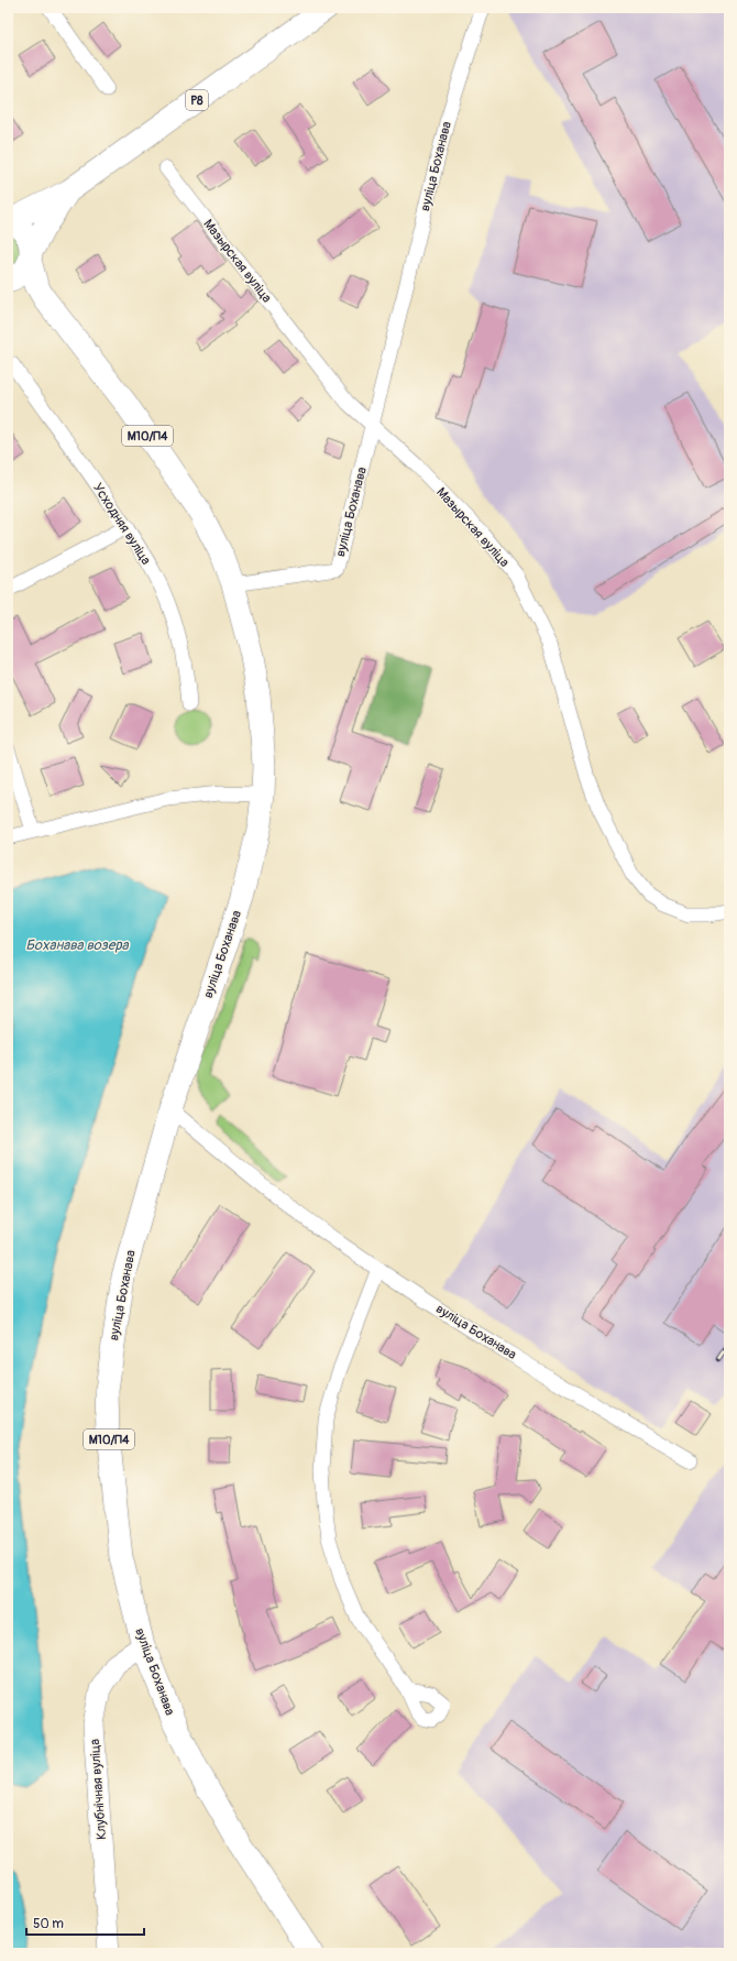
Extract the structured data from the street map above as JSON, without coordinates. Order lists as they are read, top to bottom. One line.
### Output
{"streets":{"main road":["Р8","вуліца Боханава","М10/П4"],"street":["Мазырская вуліца","Усходняя вуліца","Клубнічная вуліца"]},"crossings":[["Р8","М10/П4"],["вуліца Боханава","Мазырская вуліца"],["вуліца Боханава","М10/П4"],["вуліца Боханава","Клубнічная вуліца"]],"water":["Боханава возера"],"scale_bar":"50 m"}
